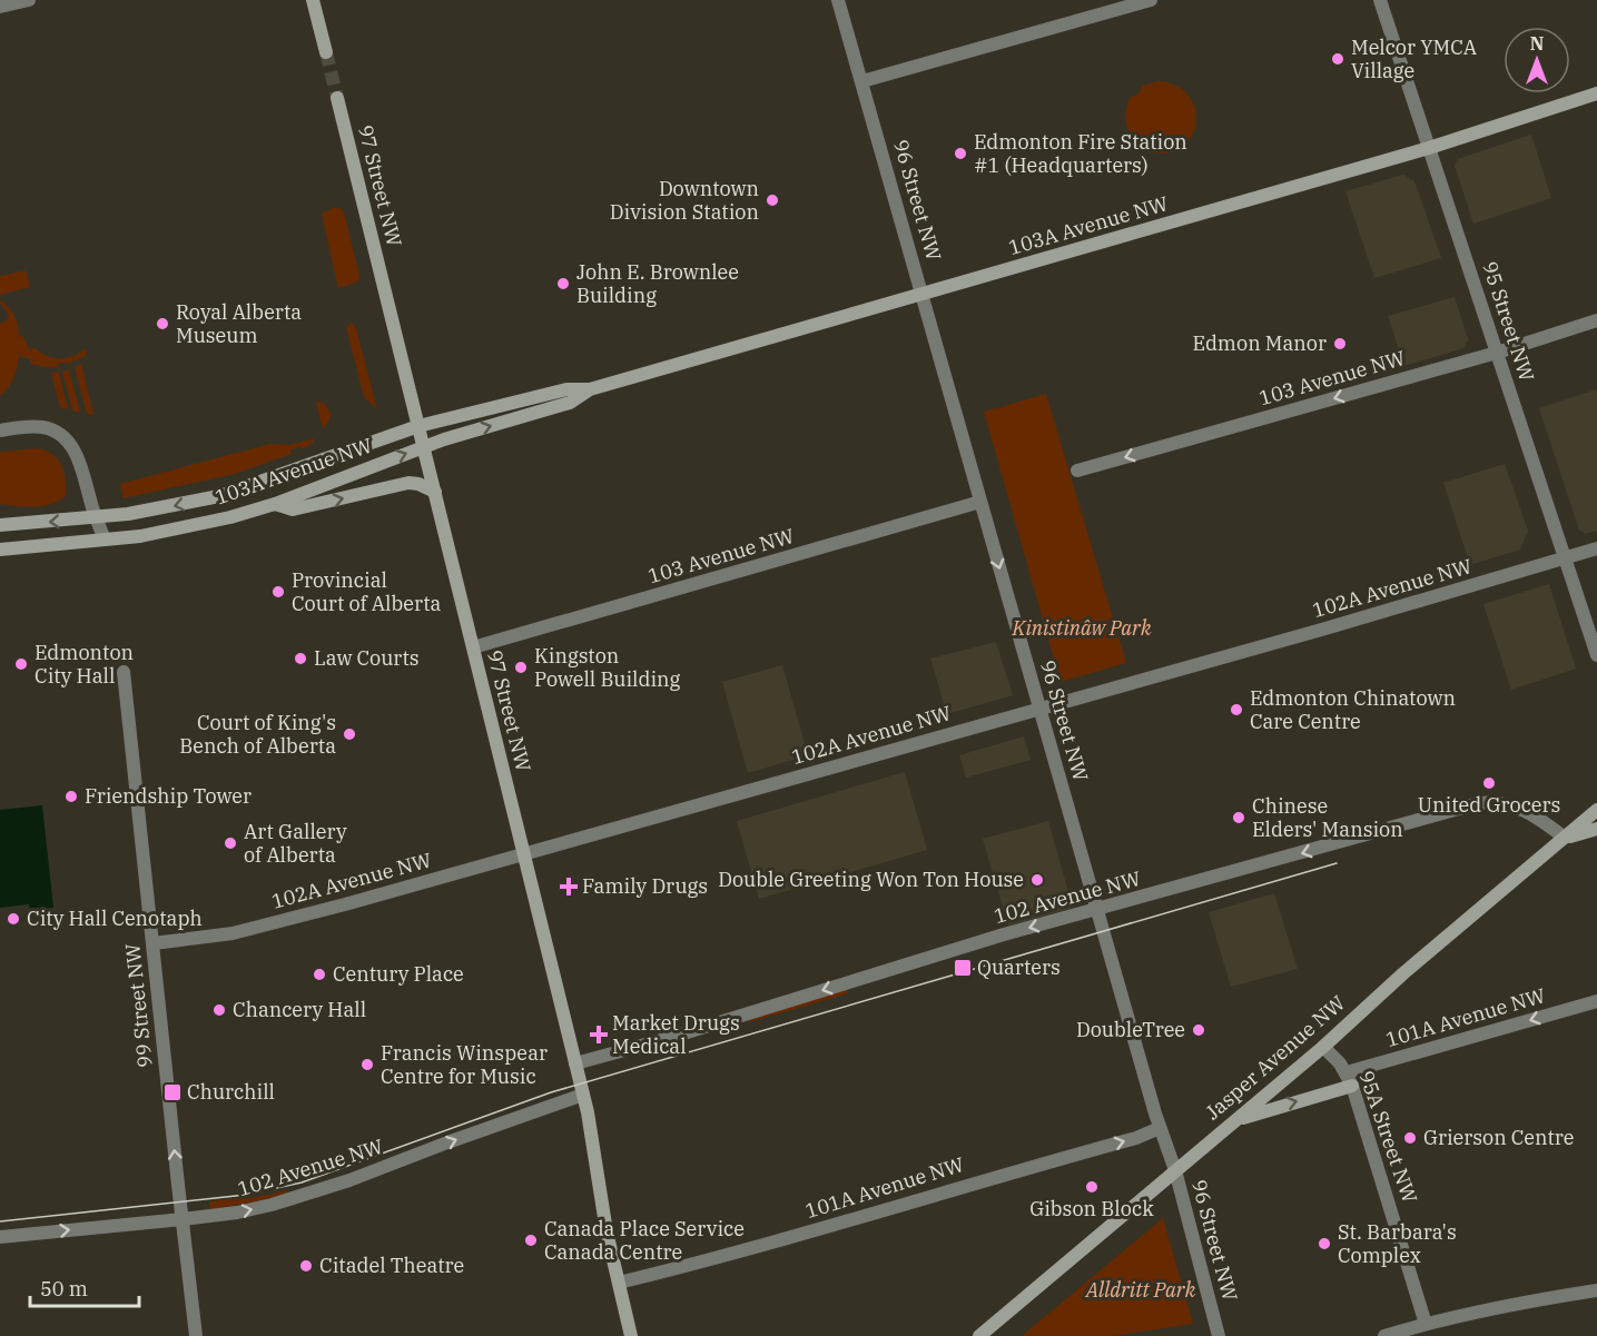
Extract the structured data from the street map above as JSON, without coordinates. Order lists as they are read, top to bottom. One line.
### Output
{"streets":{"main road":["97 Street NW","103A Avenue NW","Jasper Avenue NW"],"street":["96 Street NW","95 Street NW","103 Avenue NW","102A Avenue NW","102 Avenue NW","99 Street NW","101A Avenue NW","95A Street NW"]},"crossings":[["97 Street NW","103A Avenue NW"],["97 Street NW","103 Avenue NW"],["97 Street NW","102A Avenue NW"],["97 Street NW","102 Avenue NW"],["97 Street NW","101A Avenue NW"],["96 Street NW","103A Avenue NW"],["96 Street NW","103 Avenue NW"],["96 Street NW","102A Avenue NW"],["96 Street NW","102 Avenue NW"],["96 Street NW","101A Avenue NW"],["96 Street NW","Jasper Avenue NW"],["103A Avenue NW","95 Street NW"],["95 Street NW","103 Avenue NW"],["95 Street NW","102A Avenue NW"],["102A Avenue NW","99 Street NW"],["102 Avenue NW","99 Street NW"],["102 Avenue NW","Jasper Avenue NW"],["101A Avenue NW","95A Street NW"],["Jasper Avenue NW","95A Street NW"]],"one_way":["103 Avenue NW","99 Street NW"],"parks":["Kinistinâw Park","Alldritt Park"],"places":{"other":["Melcor YMCA Village","Edmonton Fire Station #1 (Headquarters)","Downtown Division Station","John E. Brownlee Building","Royal Alberta Museum","Edmon Manor","Provincial Court of Alberta","Law Courts","Edmonton City Hall","Kingston Powell Building","Edmonton Chinatown Care Centre","Court of King's Bench of Alberta","United Grocers","Friendship Tower","Chinese Elders' Mansion","Art Gallery of Alberta","Double Greeting Won Ton House","City Hall Cenotaph","Century Place","Chancery Hall","DoubleTree","Francis Winspear Centre for Music","Grierson Centre","Gibson Block","Canada Place Service Canada Centre","St. Barbara's Complex","Citadel Theatre"],"health":["Family Drugs","Market Drugs Medical"],"transit":["Quarters","Churchill"]},"scale_bar":"50 m","north":"top"}
